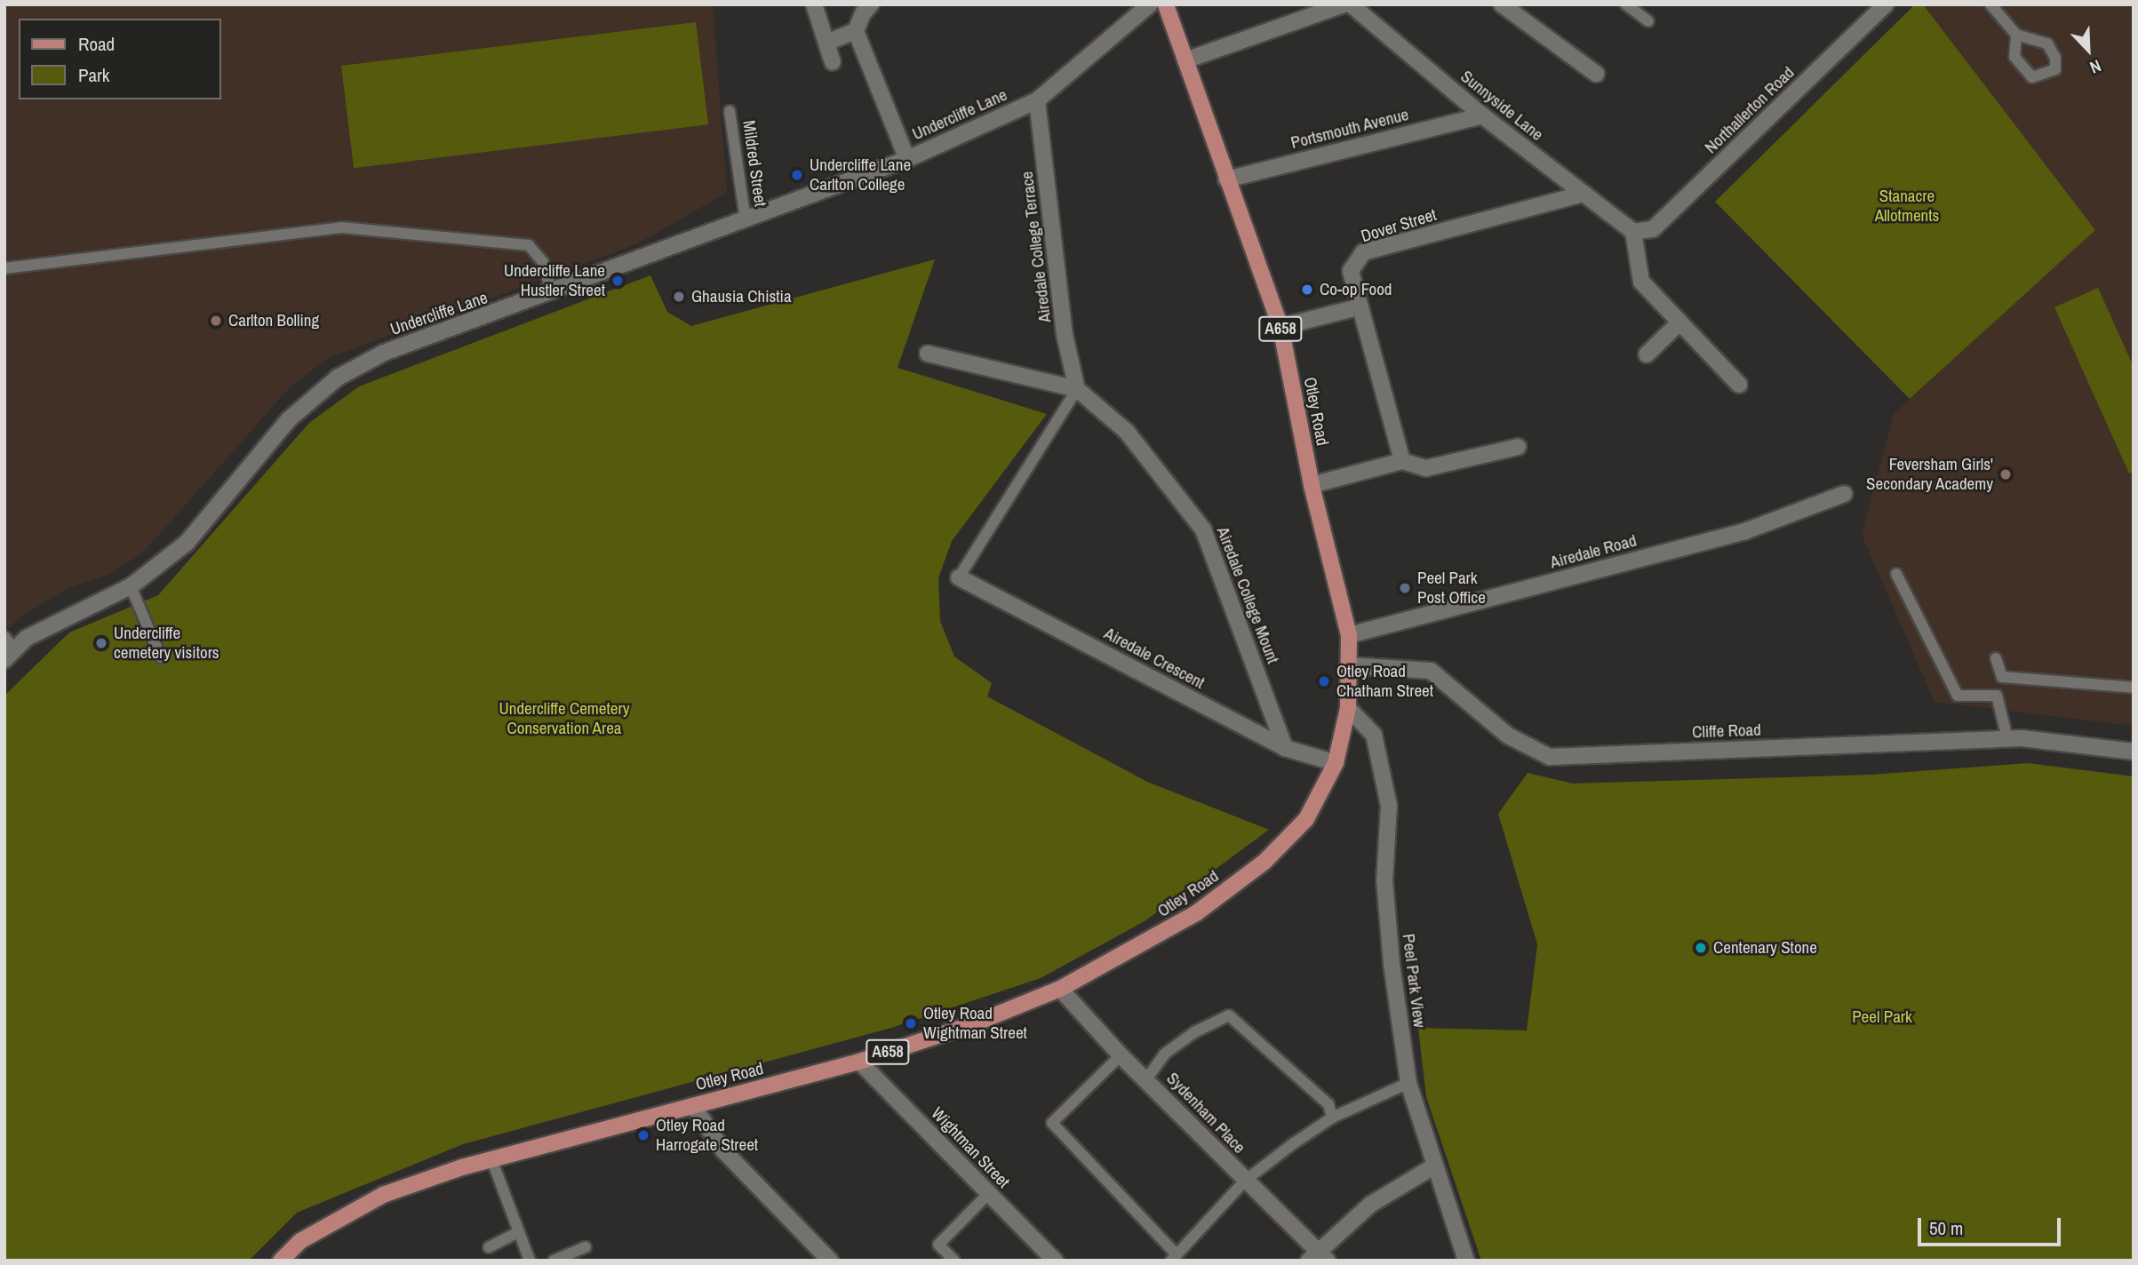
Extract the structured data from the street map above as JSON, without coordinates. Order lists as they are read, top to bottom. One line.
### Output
{"streets":{"main road":["A658","Otley Road"],"street":["Sunnyside Lane","Northallerton Road","Undercliffe Lane","Portsmouth Avenue","Dover Street","Airedale College Terrace","Airedale Road","Airedale College Mount","Airedale Crescent","Cliffe Road","Peel Park View","Sydenham Place","Wightman Street"],"lane":["Mildred Street"]},"crossings":[["Sunnyside Lane","Northallerton Road"],["Sunnyside Lane","Portsmouth Avenue"],["Sunnyside Lane","Dover Street"],["Undercliffe Lane","Mildred Street"],["Undercliffe Lane","Airedale College Terrace"],["Portsmouth Avenue","Otley Road"],["Airedale College Terrace","Airedale College Mount"],["Otley Road","Airedale Road"],["Otley Road","Airedale Crescent"],["Otley Road","Cliffe Road"],["Otley Road","Peel Park View"],["Otley Road","Sydenham Place"],["Otley Road","Wightman Street"],["Airedale College Mount","Airedale Crescent"]],"parks":["Stanacre Allotments","Undercliffe Cemetery Conservation Area","Peel Park"],"places":["Undercliffe Lane Carlton College","Undercliffe Lane Hustler Street","Co-op Food","Ghausia Chistia","Carlton Bolling","Feversham Girls' Secondary Academy","Peel Park Post Office","Undercliffe cemetery visitors","Otley Road Chatham Street","Centenary Stone","Otley Road Wightman Street","Otley Road Harrogate Street"],"legend":["Road","Park"],"scale_bar":"50 m","north":"bottom right"}
